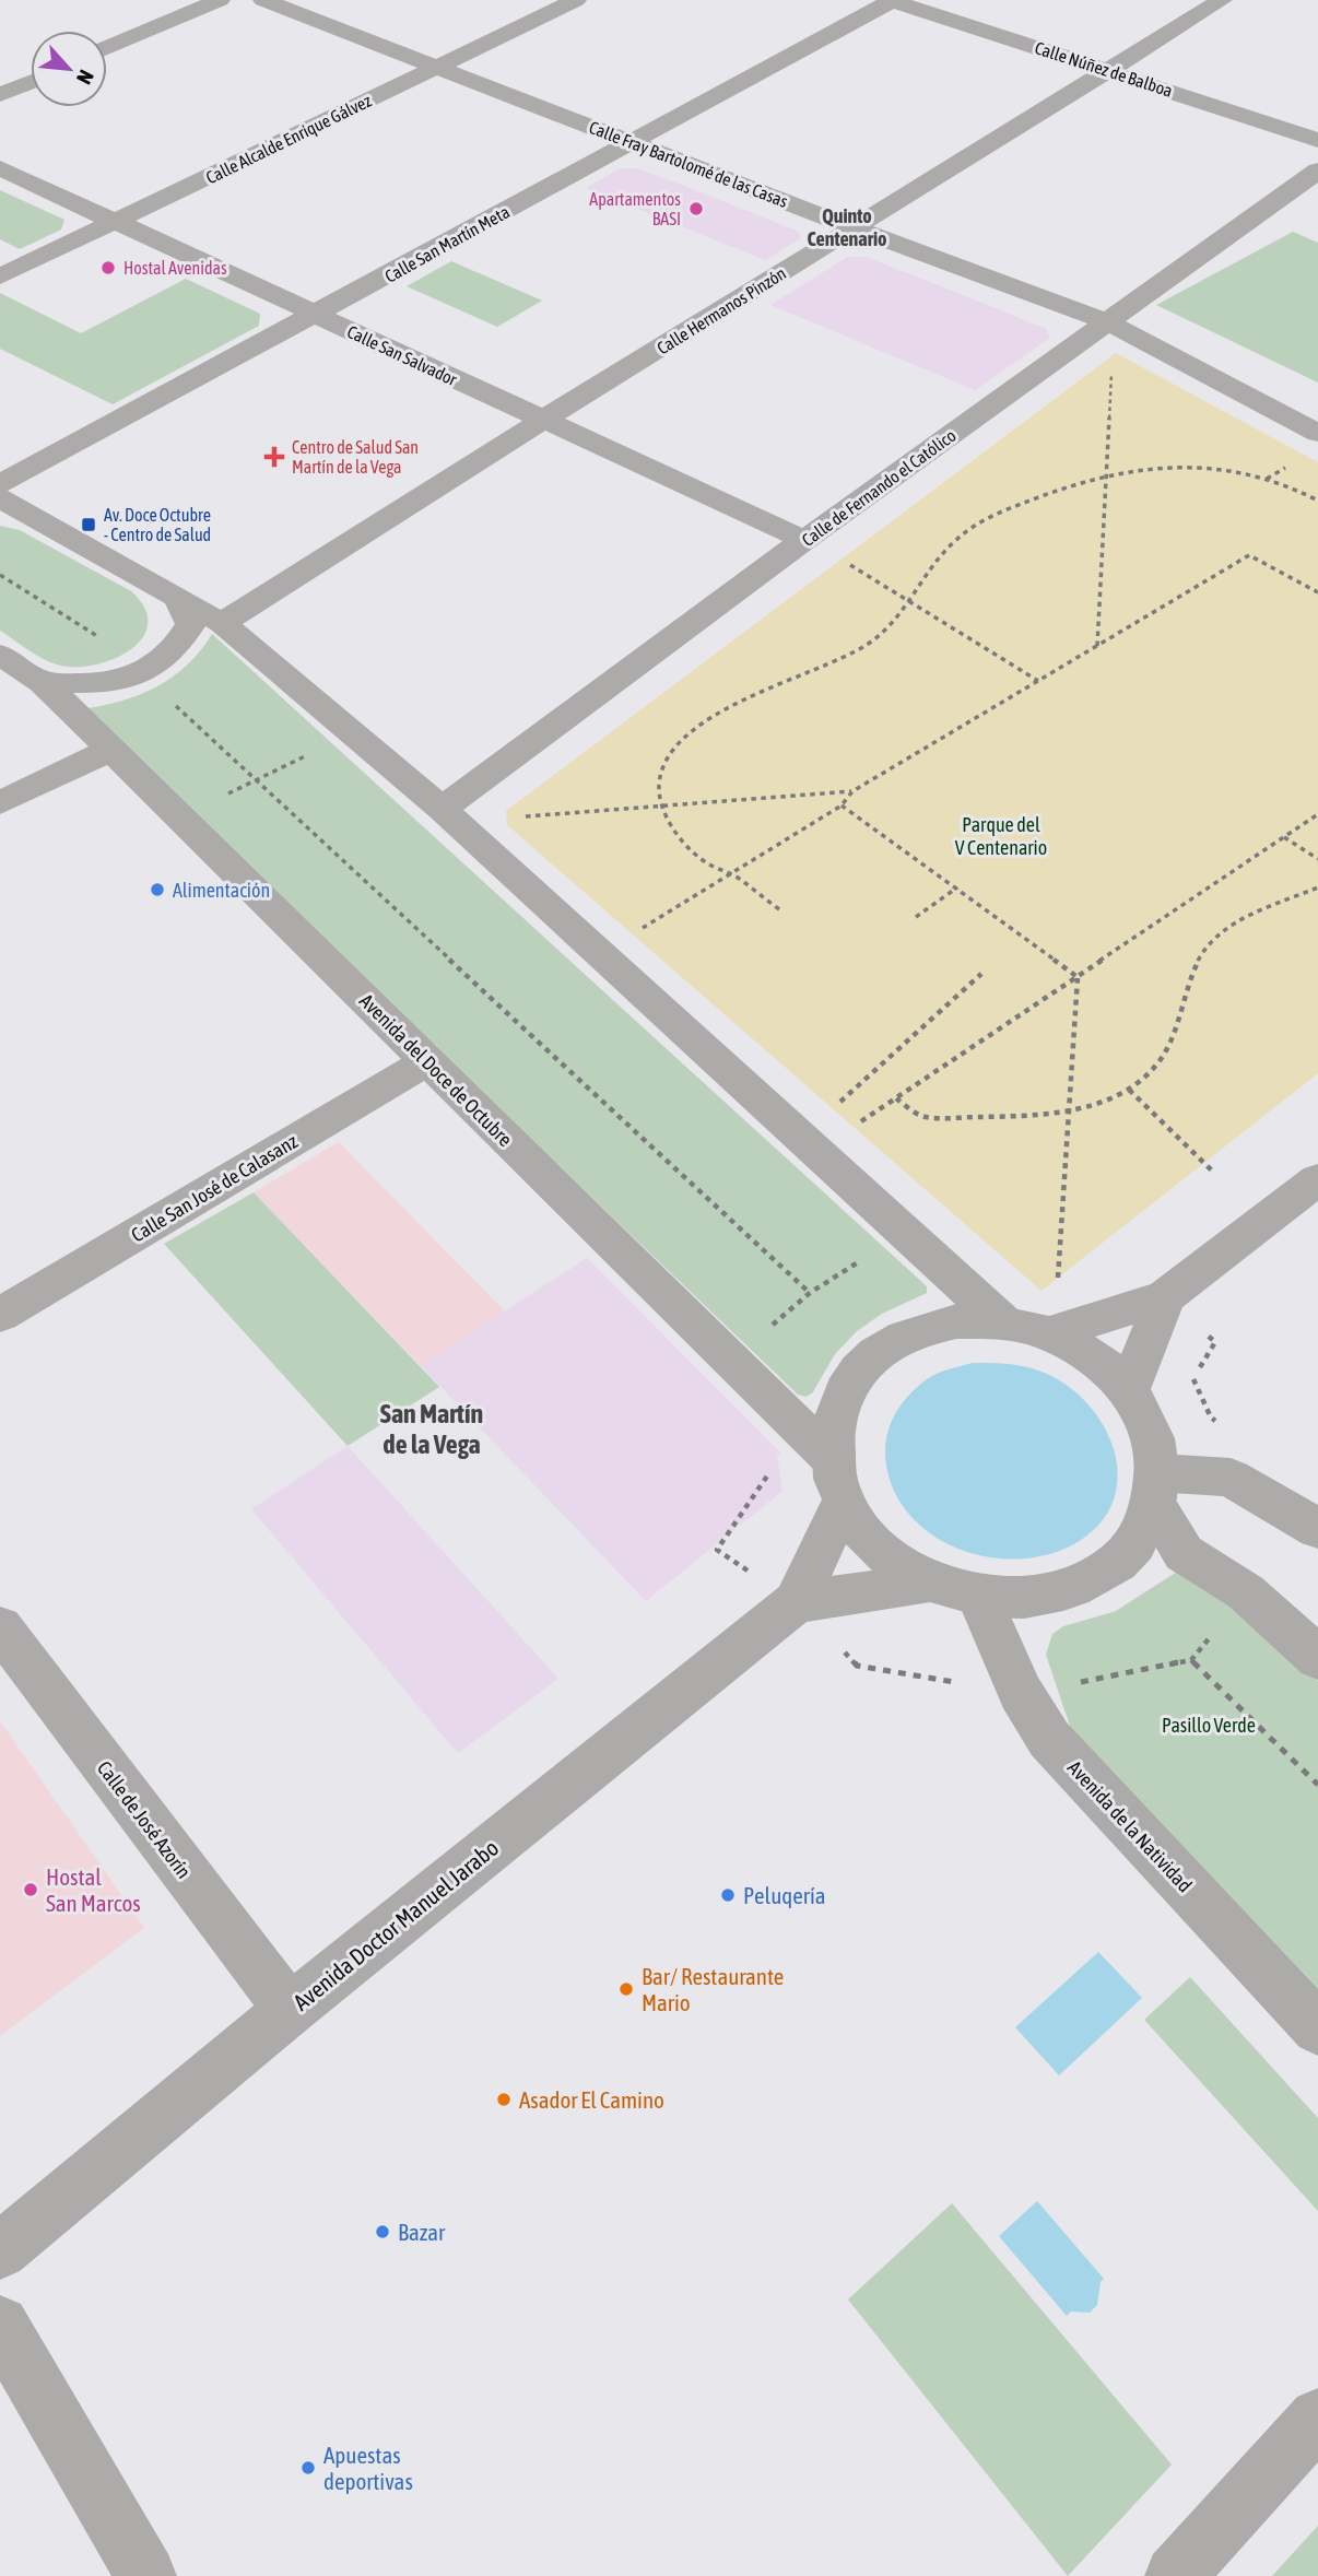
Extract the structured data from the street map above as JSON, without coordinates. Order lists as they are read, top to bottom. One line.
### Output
{"streets":{"street":["Calle Núñez de Balboa","Calle Alcalde Enrique Gálvez","Calle Fray Bartolomé de las Casas","Calle San Martín Meta","Calle Hermanos Pinzón","Calle San Salvador","Calle de Fernando el Católico","Avenida del Doce de Octubre","Calle San José de Calasanz","Calle de José Azorín","Avenida de la Natividad","Avenida Doctor Manuel Jarabo"]},"crossings":[["Calle Núñez de Balboa","Calle San Martín Meta"],["Calle Núñez de Balboa","Calle Hermanos Pinzón"],["Calle Alcalde Enrique Gálvez","Calle Fray Bartolomé de las Casas"],["Calle Alcalde Enrique Gálvez","Calle San Salvador"],["Calle Fray Bartolomé de las Casas","Calle San Martín Meta"],["Calle Fray Bartolomé de las Casas","Calle Hermanos Pinzón"],["Calle Fray Bartolomé de las Casas","Calle de Fernando el Católico"],["Calle San Martín Meta","Calle San Salvador"],["Calle Hermanos Pinzón","Calle San Salvador"],["Calle San Salvador","Calle de Fernando el Católico"],["Avenida del Doce de Octubre","Calle San José de Calasanz"],["Calle de José Azorín","Avenida Doctor Manuel Jarabo"]],"districts":["Quinto Centenario","San Martín de la Vega"],"parks":["Parque del V Centenario","Pasillo Verde"],"places":{"other":["Apartamentos BASI","Hostal Avenidas","Alimentación","Hostal San Marcos","Peluqería","Bar/ Restaurante Mario","Asador El Camino","Bazar","Apuestas deportivas"],"health":["Centro de Salud San Martín de la Vega"],"transit":["Av. Doce Octubre - Centro de Salud"]},"north":"bottom right"}
